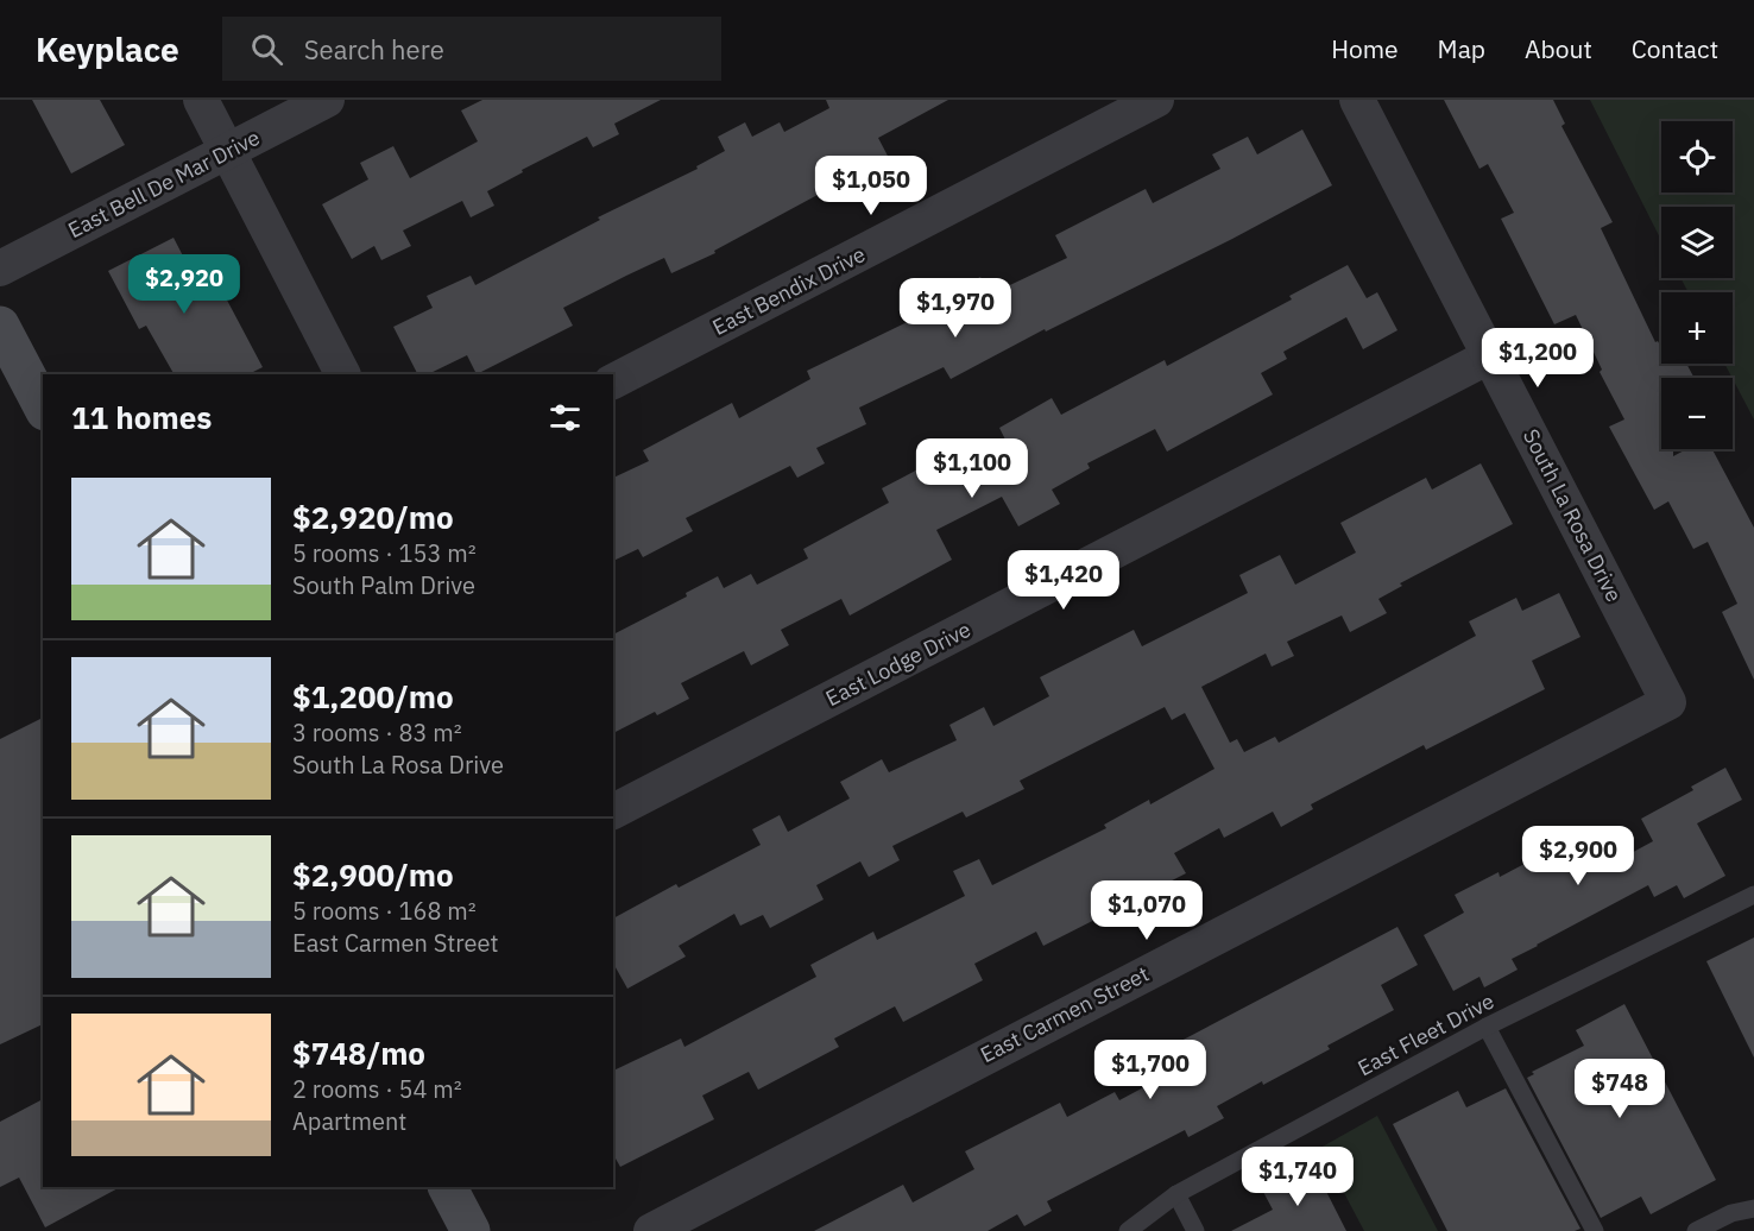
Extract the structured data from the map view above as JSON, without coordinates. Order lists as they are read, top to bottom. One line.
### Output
{"streets":{"street":["East Bell De Mar Drive","East Bendix Drive","South La Rosa Drive","East Lodge Drive","East Carmen Street"],"lane":["East Fleet Drive"]},"crossings":[["South La Rosa Drive","East Lodge Drive"],["South La Rosa Drive","East Carmen Street"]],"page":{"header":"Keyplace","search":"Search here","nav":["Home","Map","About","Contact"],"map_buttons":["+","−"],"price":["$1,050","$2,920","$1,970","$1,200","$1,100","$1,420","$2,900","$1,070","$1,700","$748","$1,740"],"heading":"11 homes","list":[{"name":"$2,920/mo","note":"5 rooms · 153 m² · South Palm Drive"},{"name":"$1,200/mo","note":"3 rooms · 83 m² · South La Rosa Drive"},{"name":"$2,900/mo","note":"5 rooms · 168 m² · East Carmen Street"},{"name":"$748/mo","note":"2 rooms · 54 m² · Apartment"}]}}
